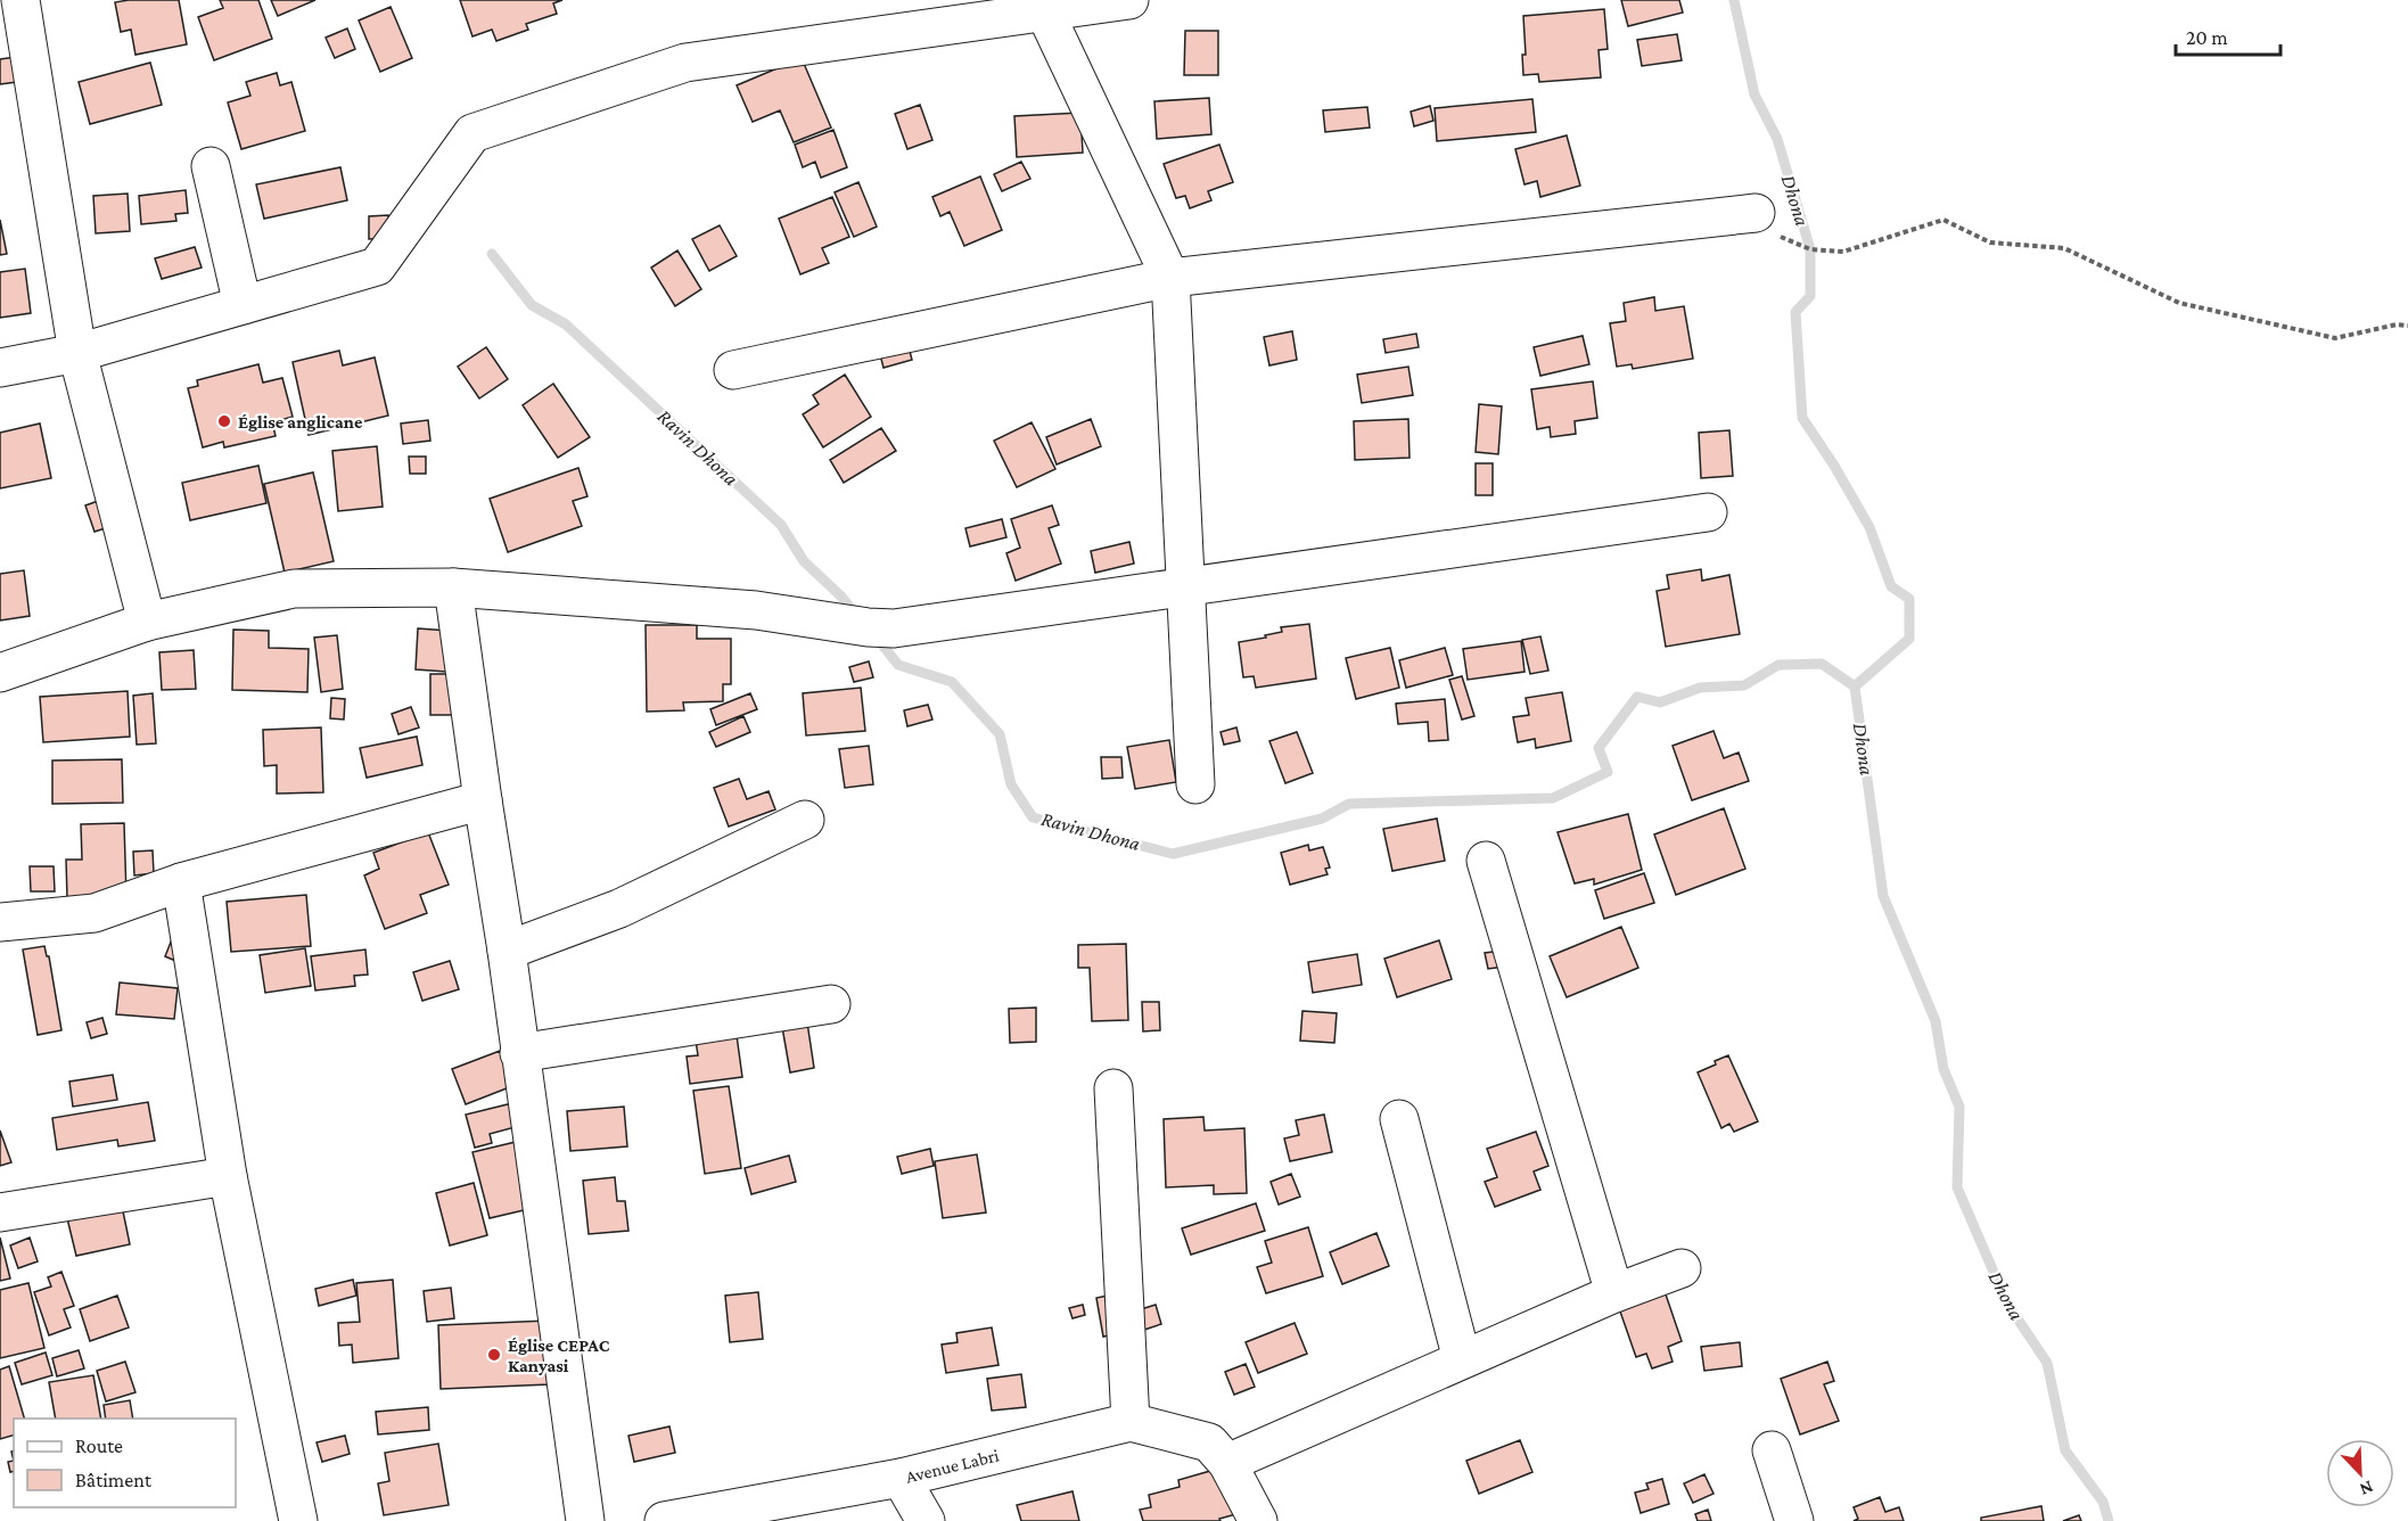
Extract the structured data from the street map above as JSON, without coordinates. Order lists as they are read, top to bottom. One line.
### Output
{"streets":{"street":["Avenue Labri"]},"water":["Dhona","Ravin Dhona"],"places":["Église anglicane","Église CEPAC Kanyasi"],"legend":["Route","Bâtiment"],"scale_bar":"20 m","north":"bottom right"}
